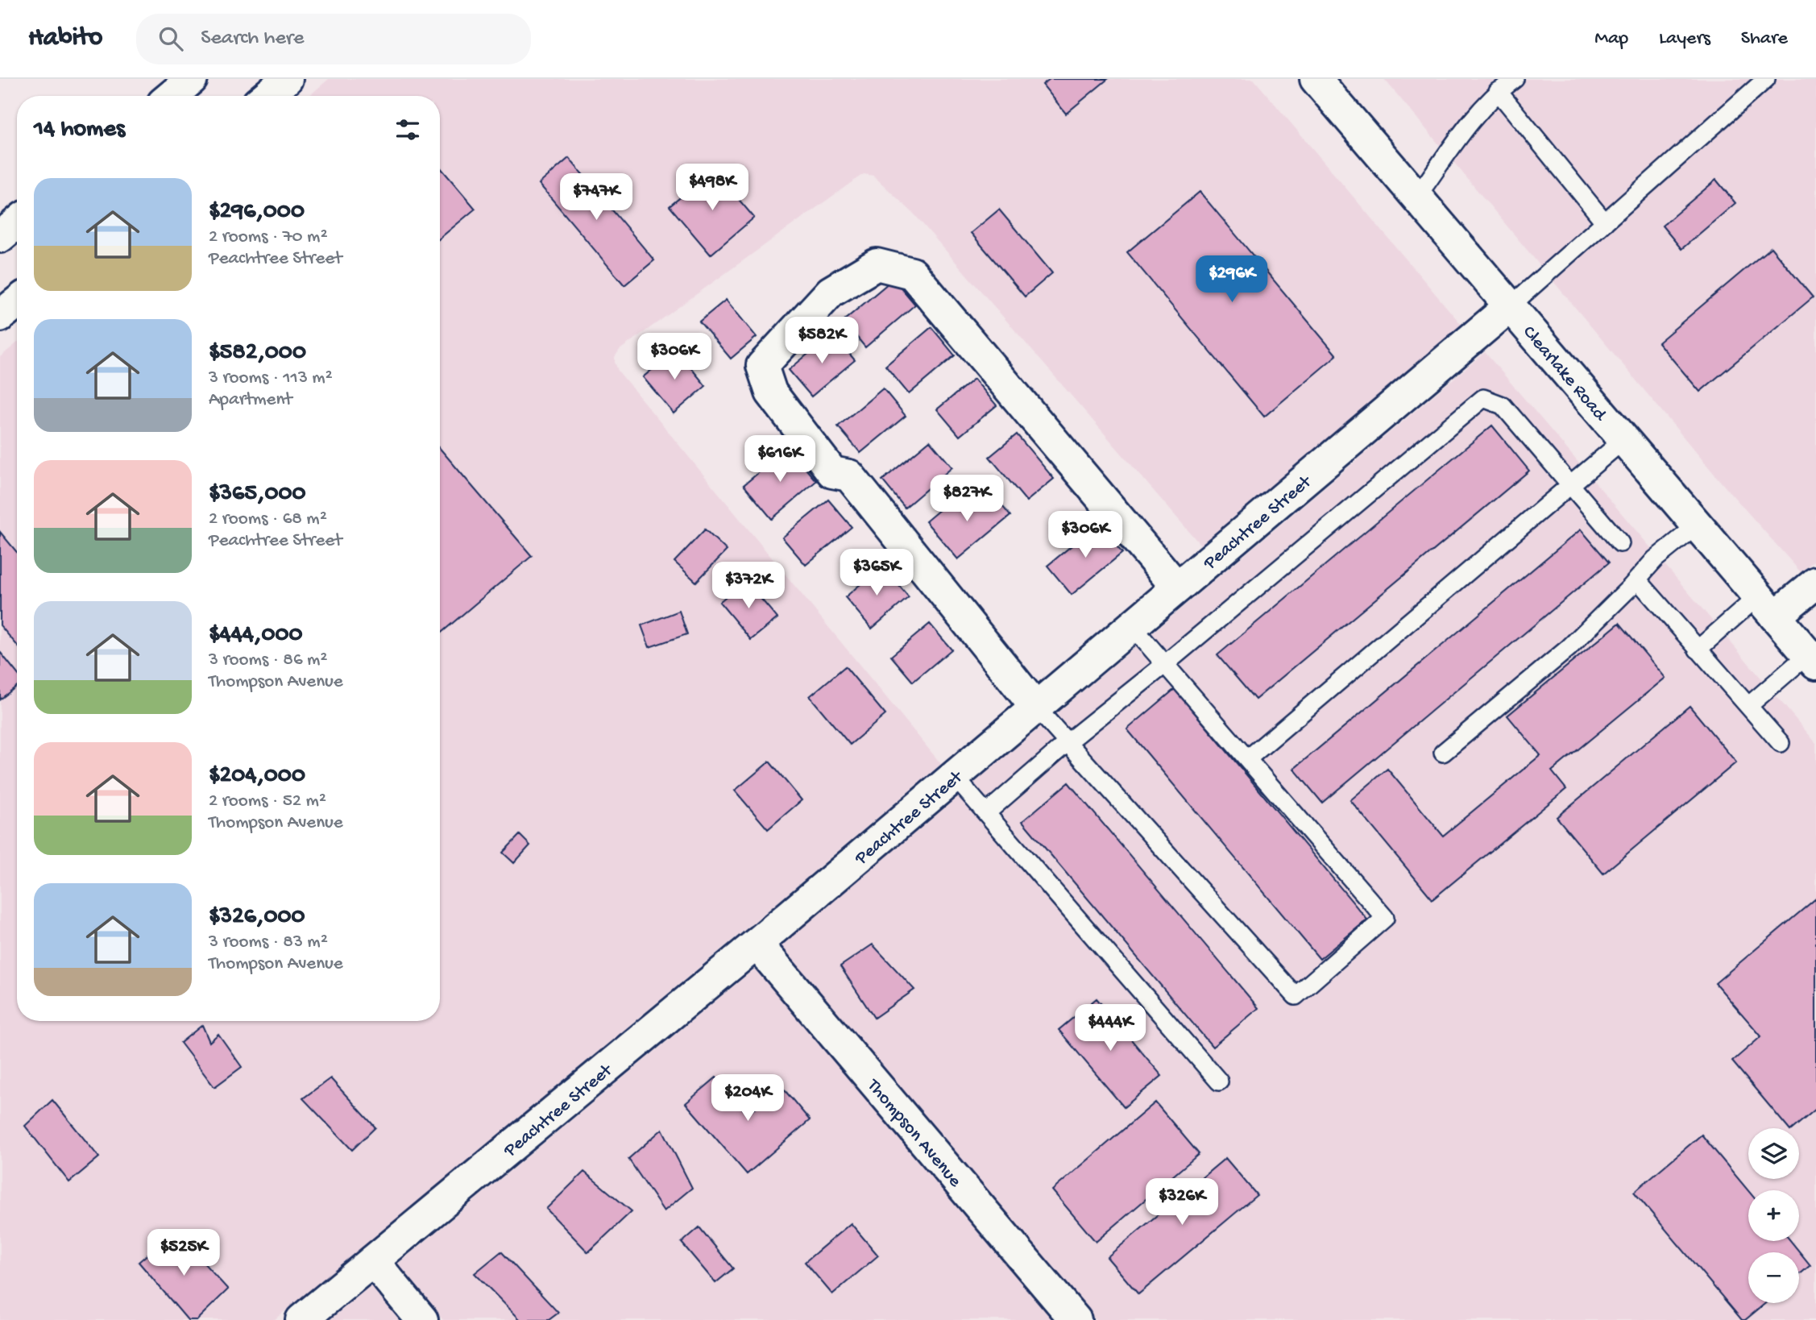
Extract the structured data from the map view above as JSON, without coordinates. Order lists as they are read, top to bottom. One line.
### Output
{"streets":{"street":["Clearlake Road","Peachtree Street","Thompson Avenue"]},"crossings":[["Clearlake Road","Peachtree Street"],["Peachtree Street","Thompson Avenue"]],"page":{"header":"Habito","search":"Search here","nav":["Map","Layers","Share"],"heading":"14 homes","price":["$498K","$747K","$296K","$582K","$306K","$616K","$827K","$306K","$365K","$372K","$444K","$204K","$326K","$525K"],"list":[{"name":"$296,000","note":"2 rooms · 70 m² · Peachtree Street"},{"name":"$582,000","note":"3 rooms · 113 m² · Apartment"},{"name":"$365,000","note":"2 rooms · 68 m² · Peachtree Street"},{"name":"$444,000","note":"3 rooms · 86 m² · Thompson Avenue"},{"name":"$204,000","note":"2 rooms · 52 m² · Thompson Avenue"},{"name":"$326,000","note":"3 rooms · 83 m² · Thompson Avenue"}],"map_buttons":["+","−"]}}
